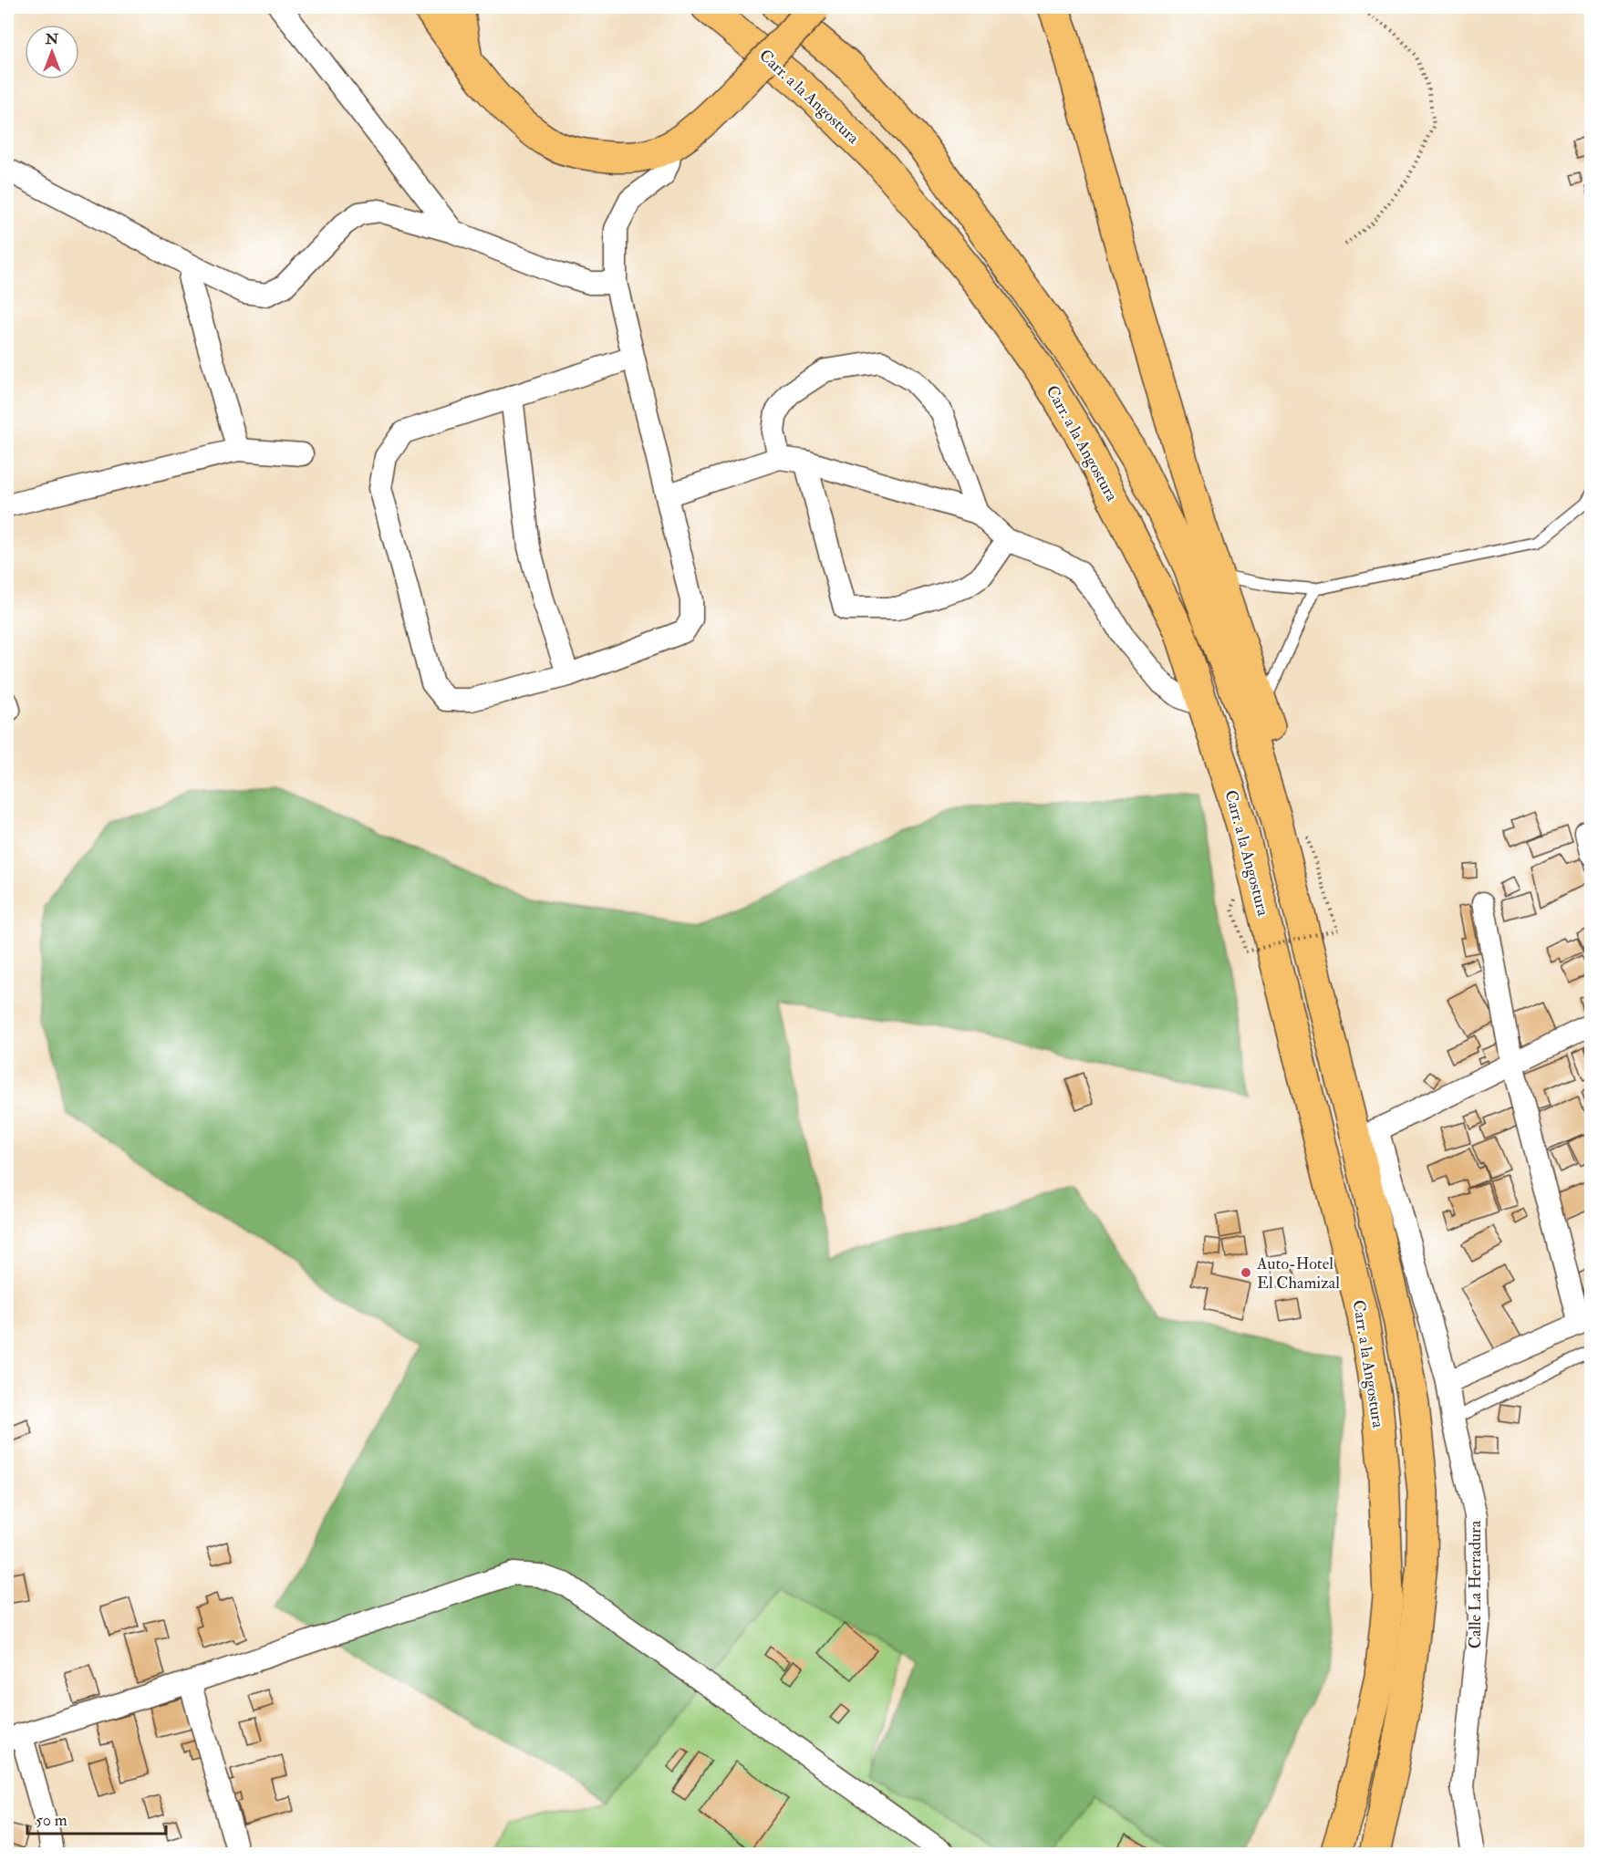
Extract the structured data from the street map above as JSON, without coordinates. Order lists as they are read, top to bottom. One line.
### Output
{"streets":{"main road":["Carr. a la Angostura"],"street":["Calle La Herradura"]},"places":["Auto-Hotel El Chamizal"],"scale_bar":"50 m","north":"top"}
